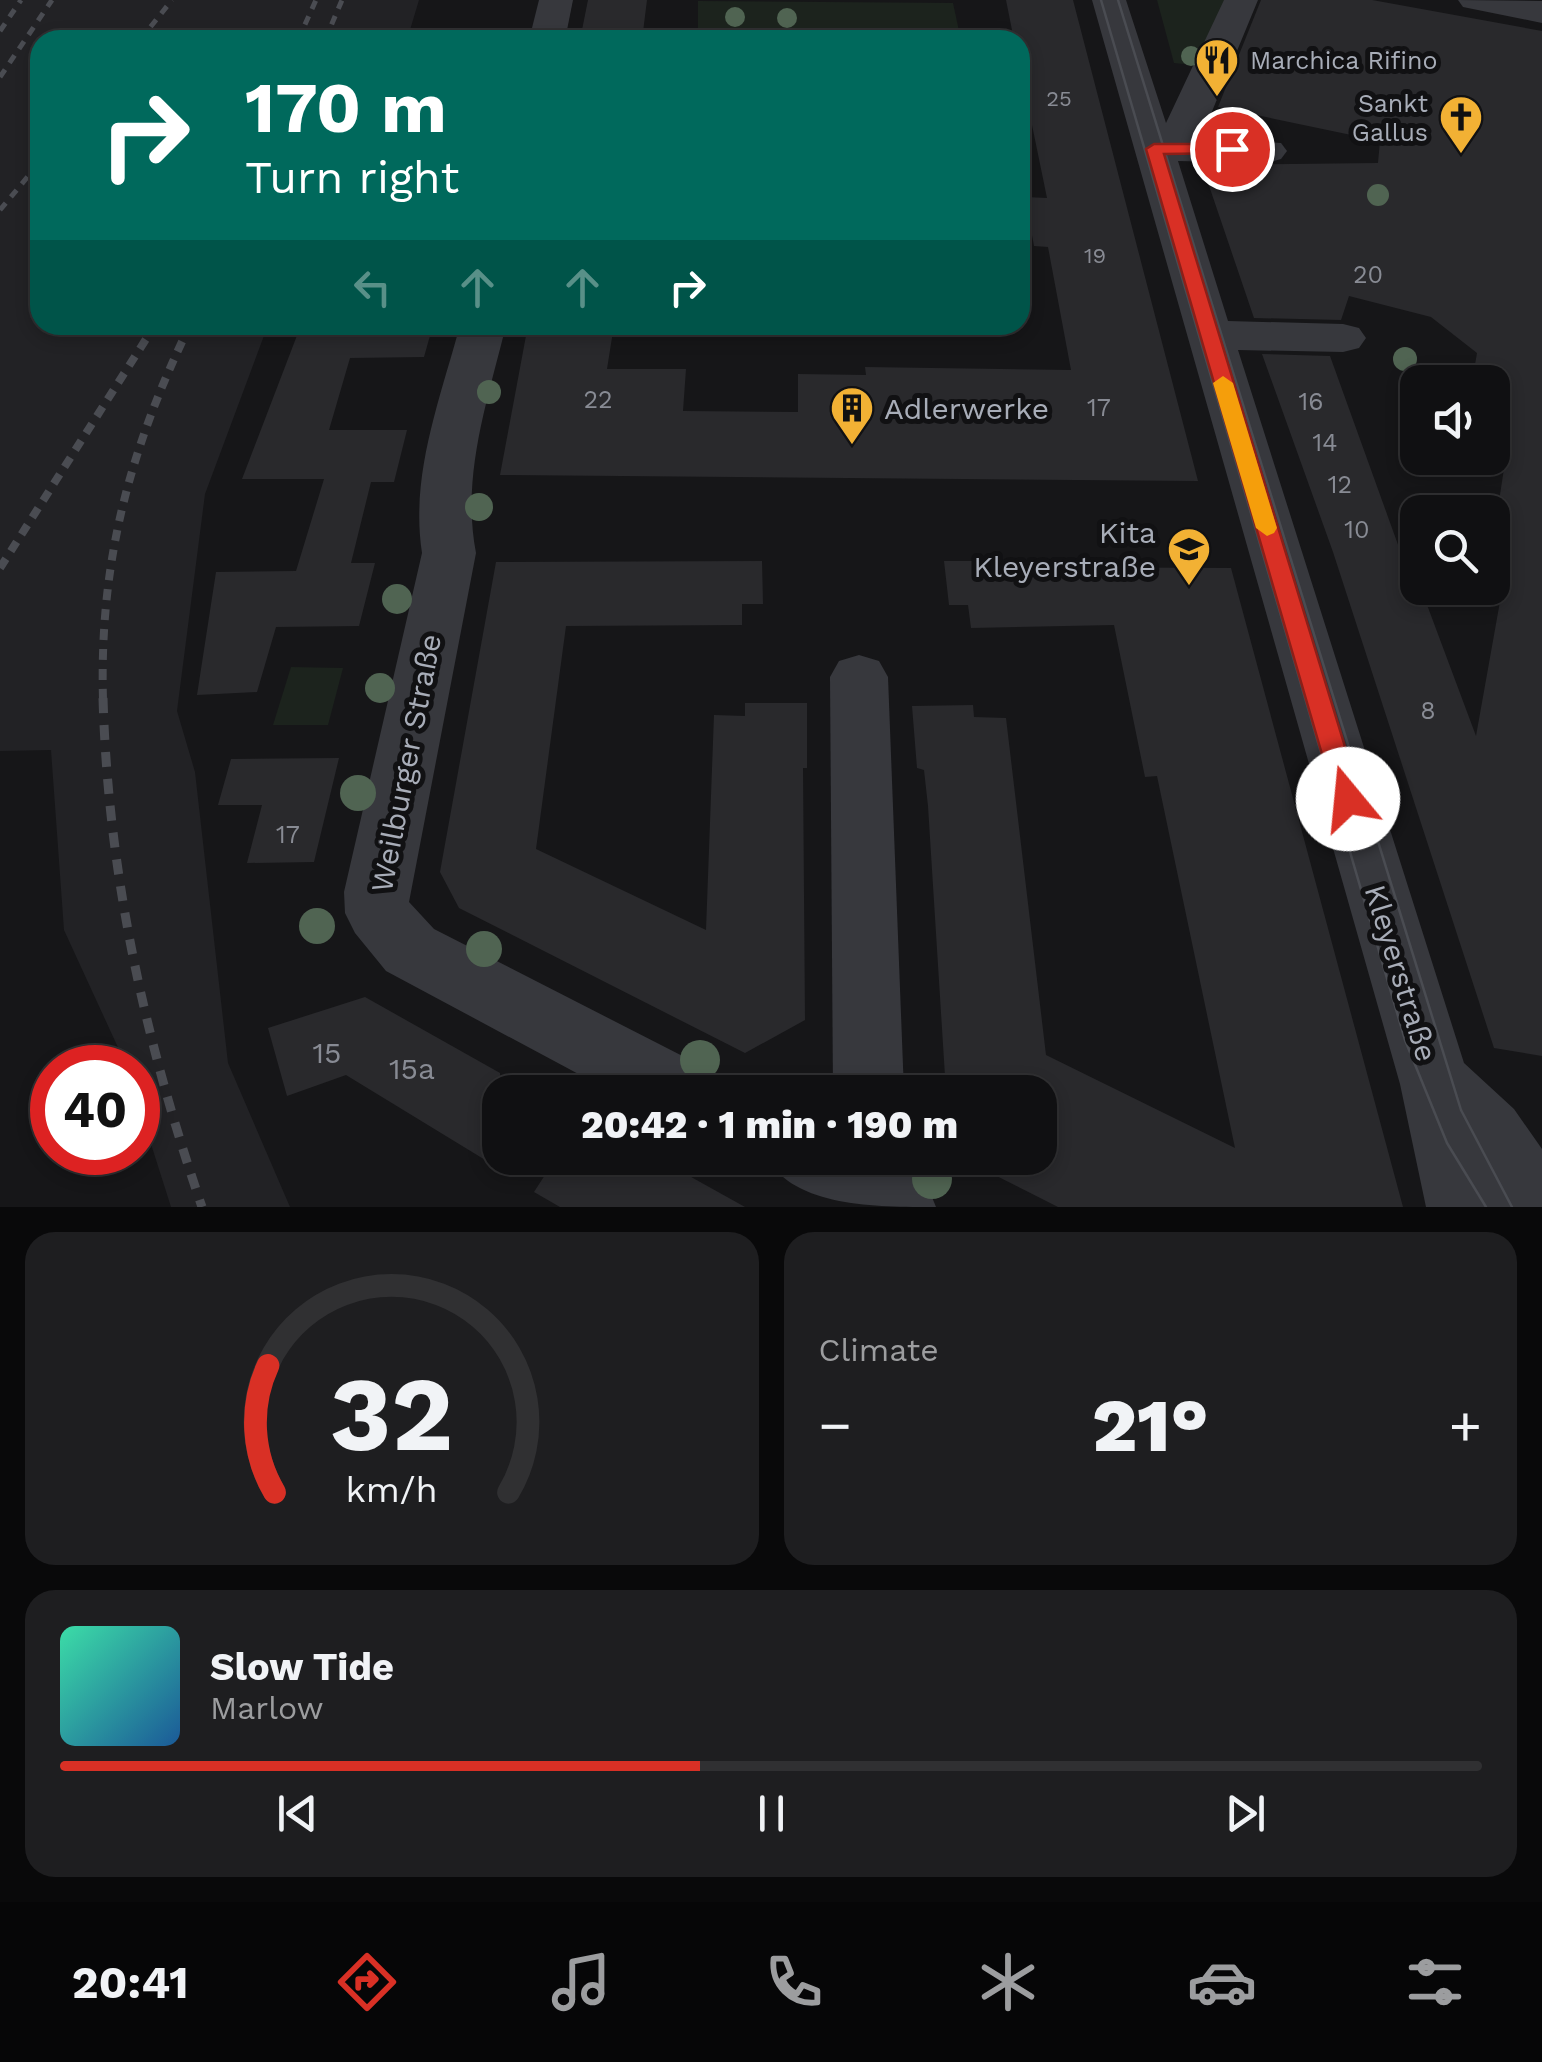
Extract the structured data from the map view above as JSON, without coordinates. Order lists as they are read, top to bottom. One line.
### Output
{"streets":{"street":["Weilburger Straße","Kleyerstraße"]},"places":{"restaurant":["Marchica Rifino"],"church":["Sankt Gallus"],"building":["Adlerwerke"],"school or university":["Kita Kleyerstraße"]},"house_numbers":["25","19","20","22","16","17","14","12","10","8","17","15","15a"],"page":{"turn":["170 m","Turn right"],"limit":"40","trip":"20:42 · 1 min · 190 m","tile":"Climate","heat":["−","21°","+"],"song":["Slow Tide","Marlow"],"tabs":"20:41","gauge":["32","km/h"]}}
